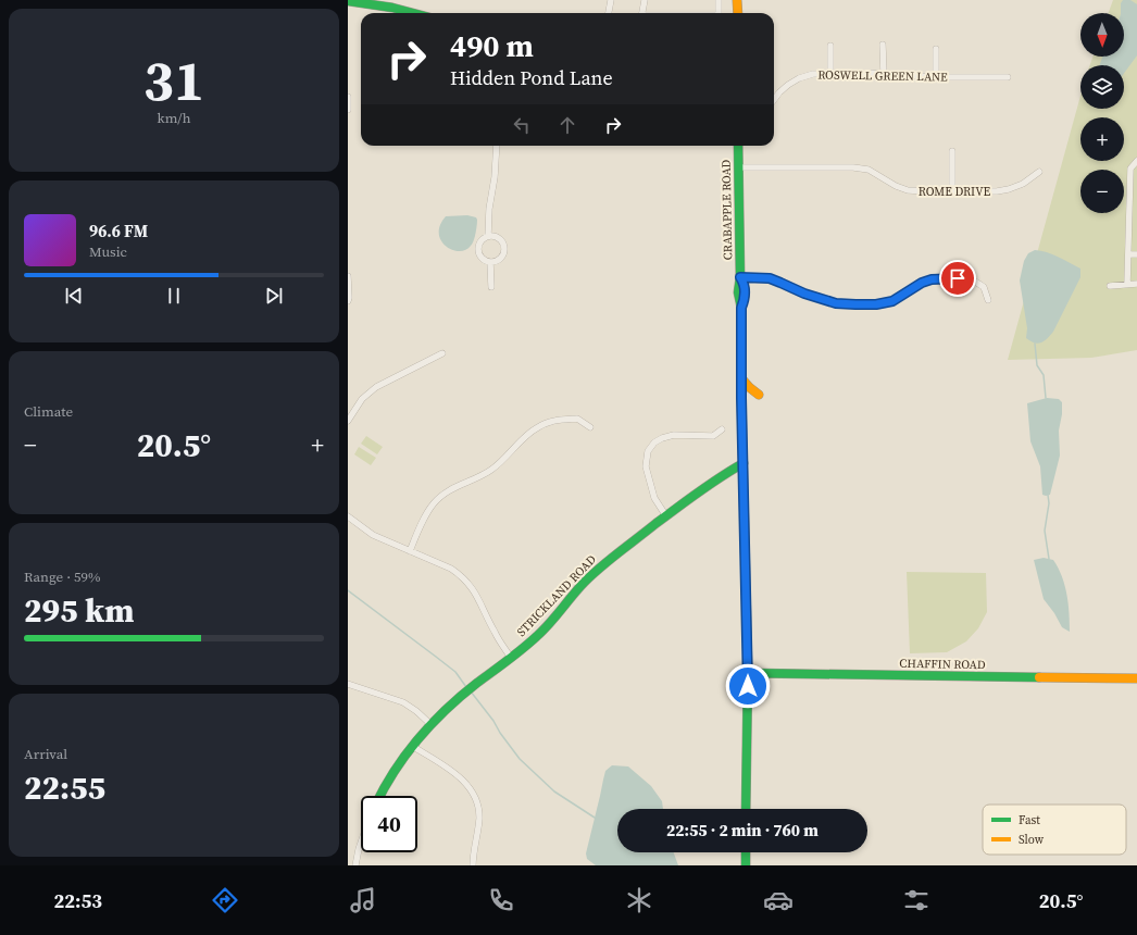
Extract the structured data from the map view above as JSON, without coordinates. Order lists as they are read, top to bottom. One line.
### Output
{"streets":{"street":["ROSWELL GREEN LANE","ROME DRIVE","CRABAPPLE ROAD","STRICKLAND ROAD","CHAFFIN ROAD"]},"crossings":[["ROME DRIVE","CRABAPPLE ROAD"],["CRABAPPLE ROAD","STRICKLAND ROAD"],["CRABAPPLE ROAD","CHAFFIN ROAD"]],"legend":["Fast","Slow"],"north":"bottom","page":{"tile":[["31","km/h"],"Climate",["Range · 59%","295 km"],["Arrival","22:55"]],"map_buttons":["+","−"],"turn":["490 m","Hidden Pond Lane"],"song":["96.6 FM","Music"],"heat":["−","20.5°","+"],"limit":"40","trip":"22:55 · 2 min · 760 m","tabs":["22:53","20.5°"]}}
